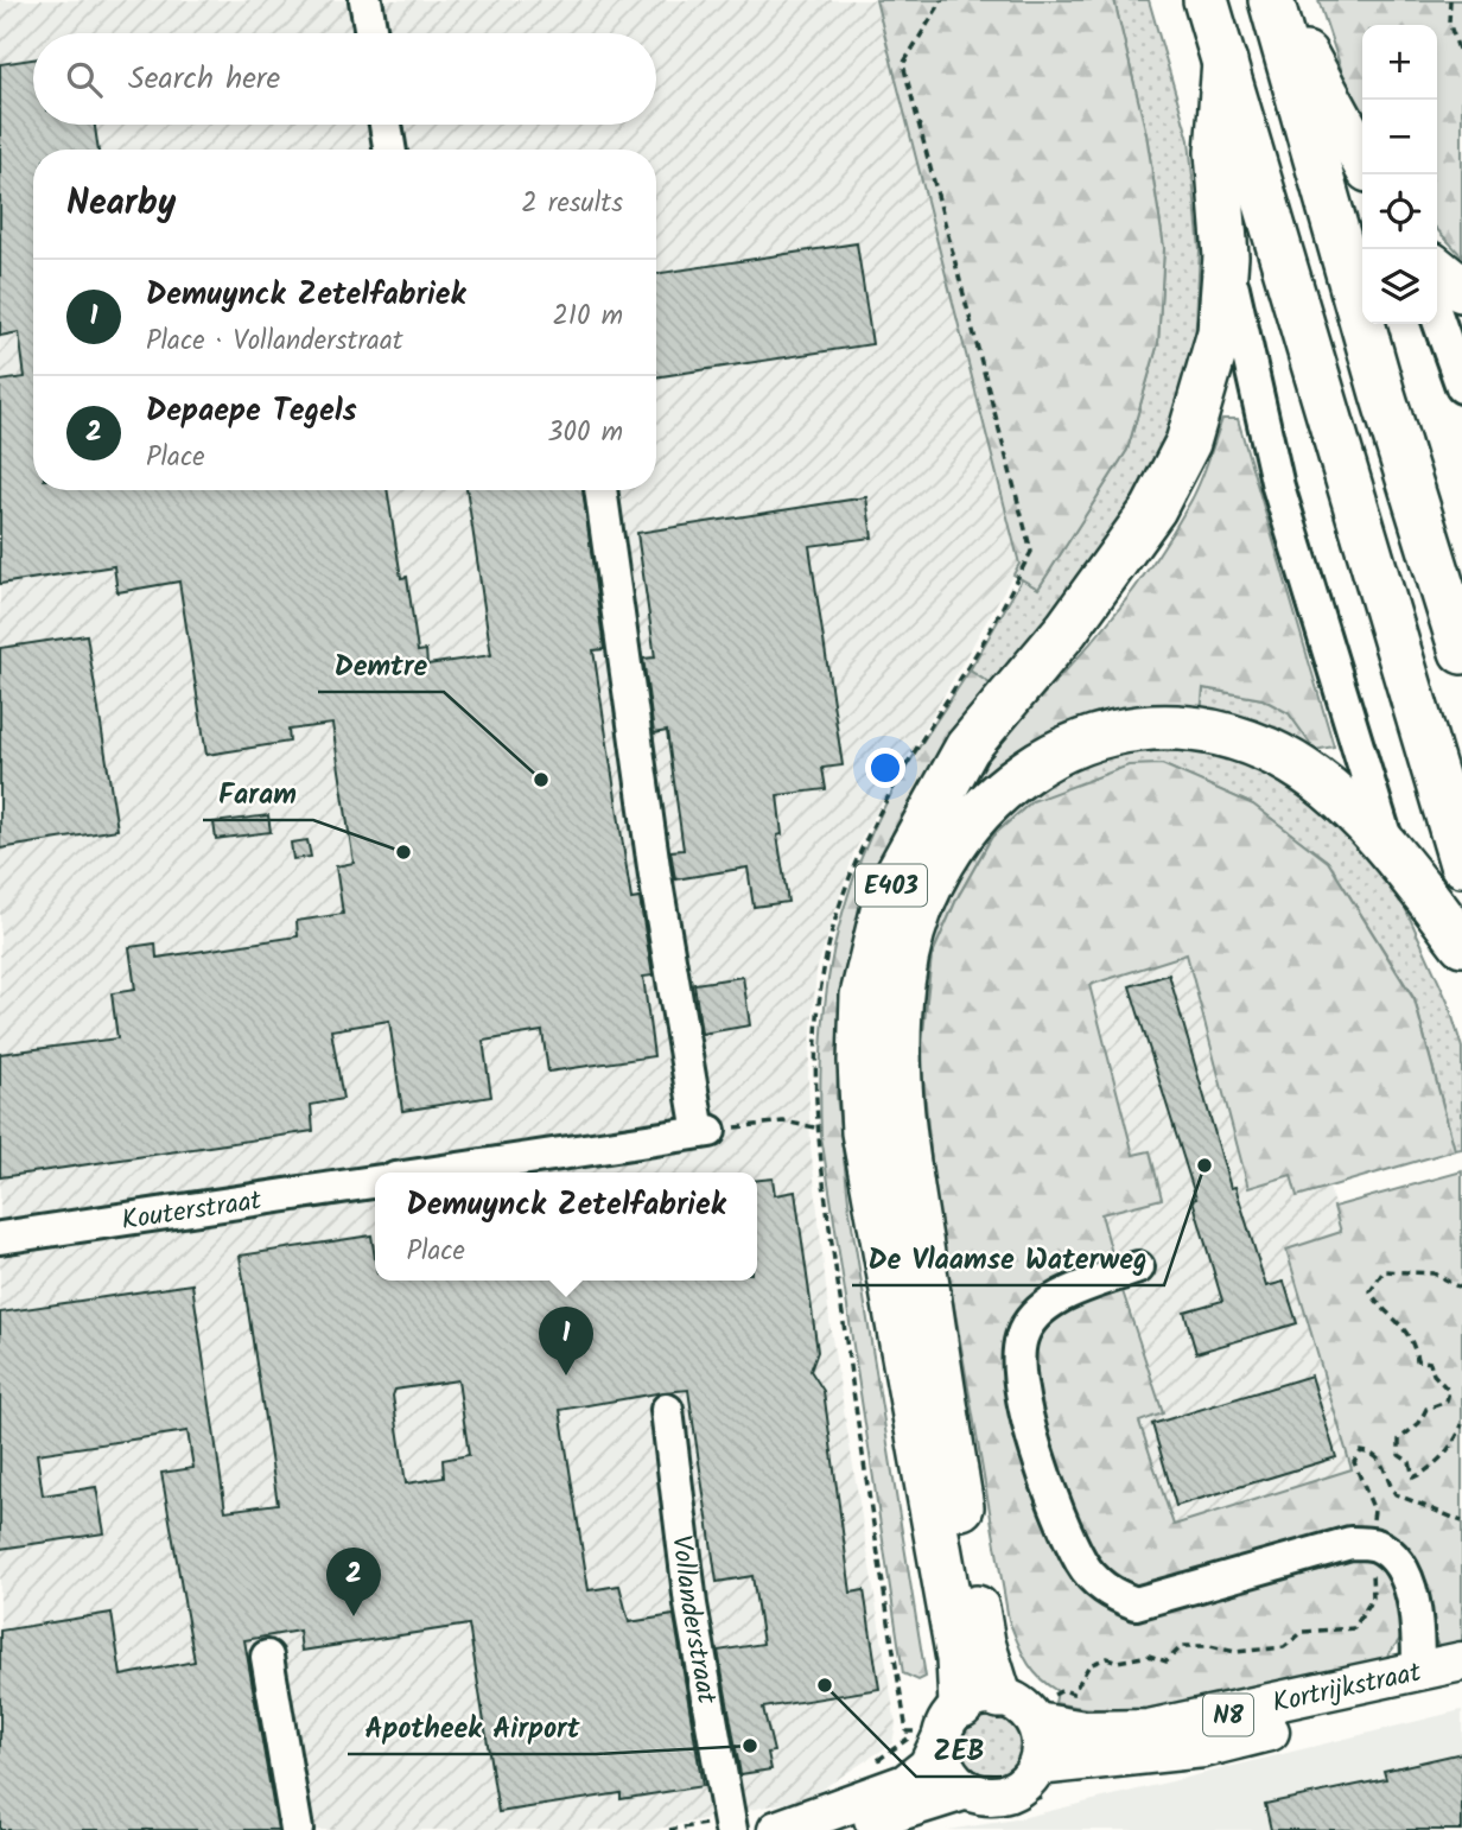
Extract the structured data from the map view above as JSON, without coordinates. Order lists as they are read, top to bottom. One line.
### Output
{"streets":{"highway":["E403"],"main road":["Kortrijkstraat","N8"],"street":["Kouterstraat","Vollanderstraat"]},"crossings":[["E403","Kortrijkstraat"],["E403","N8"],["Kortrijkstraat","N8"]],"places":["Demtre","Faram","De Vlaamse Waterweg","ZEB","Apotheek Airport"],"page":{"map_buttons":["+","−"],"search":"Search here","heading":["Nearby","2 results"],"list":[{"mark":"1","name":"Demuynck Zetelfabriek","note":"Place · Vollanderstraat","value":"210 m"},{"mark":"2","name":"Depaepe Tegels","note":"Place","value":"300 m"}],"popup":["Demuynck Zetelfabriek","Place"],"pins":["1","2"]}}
